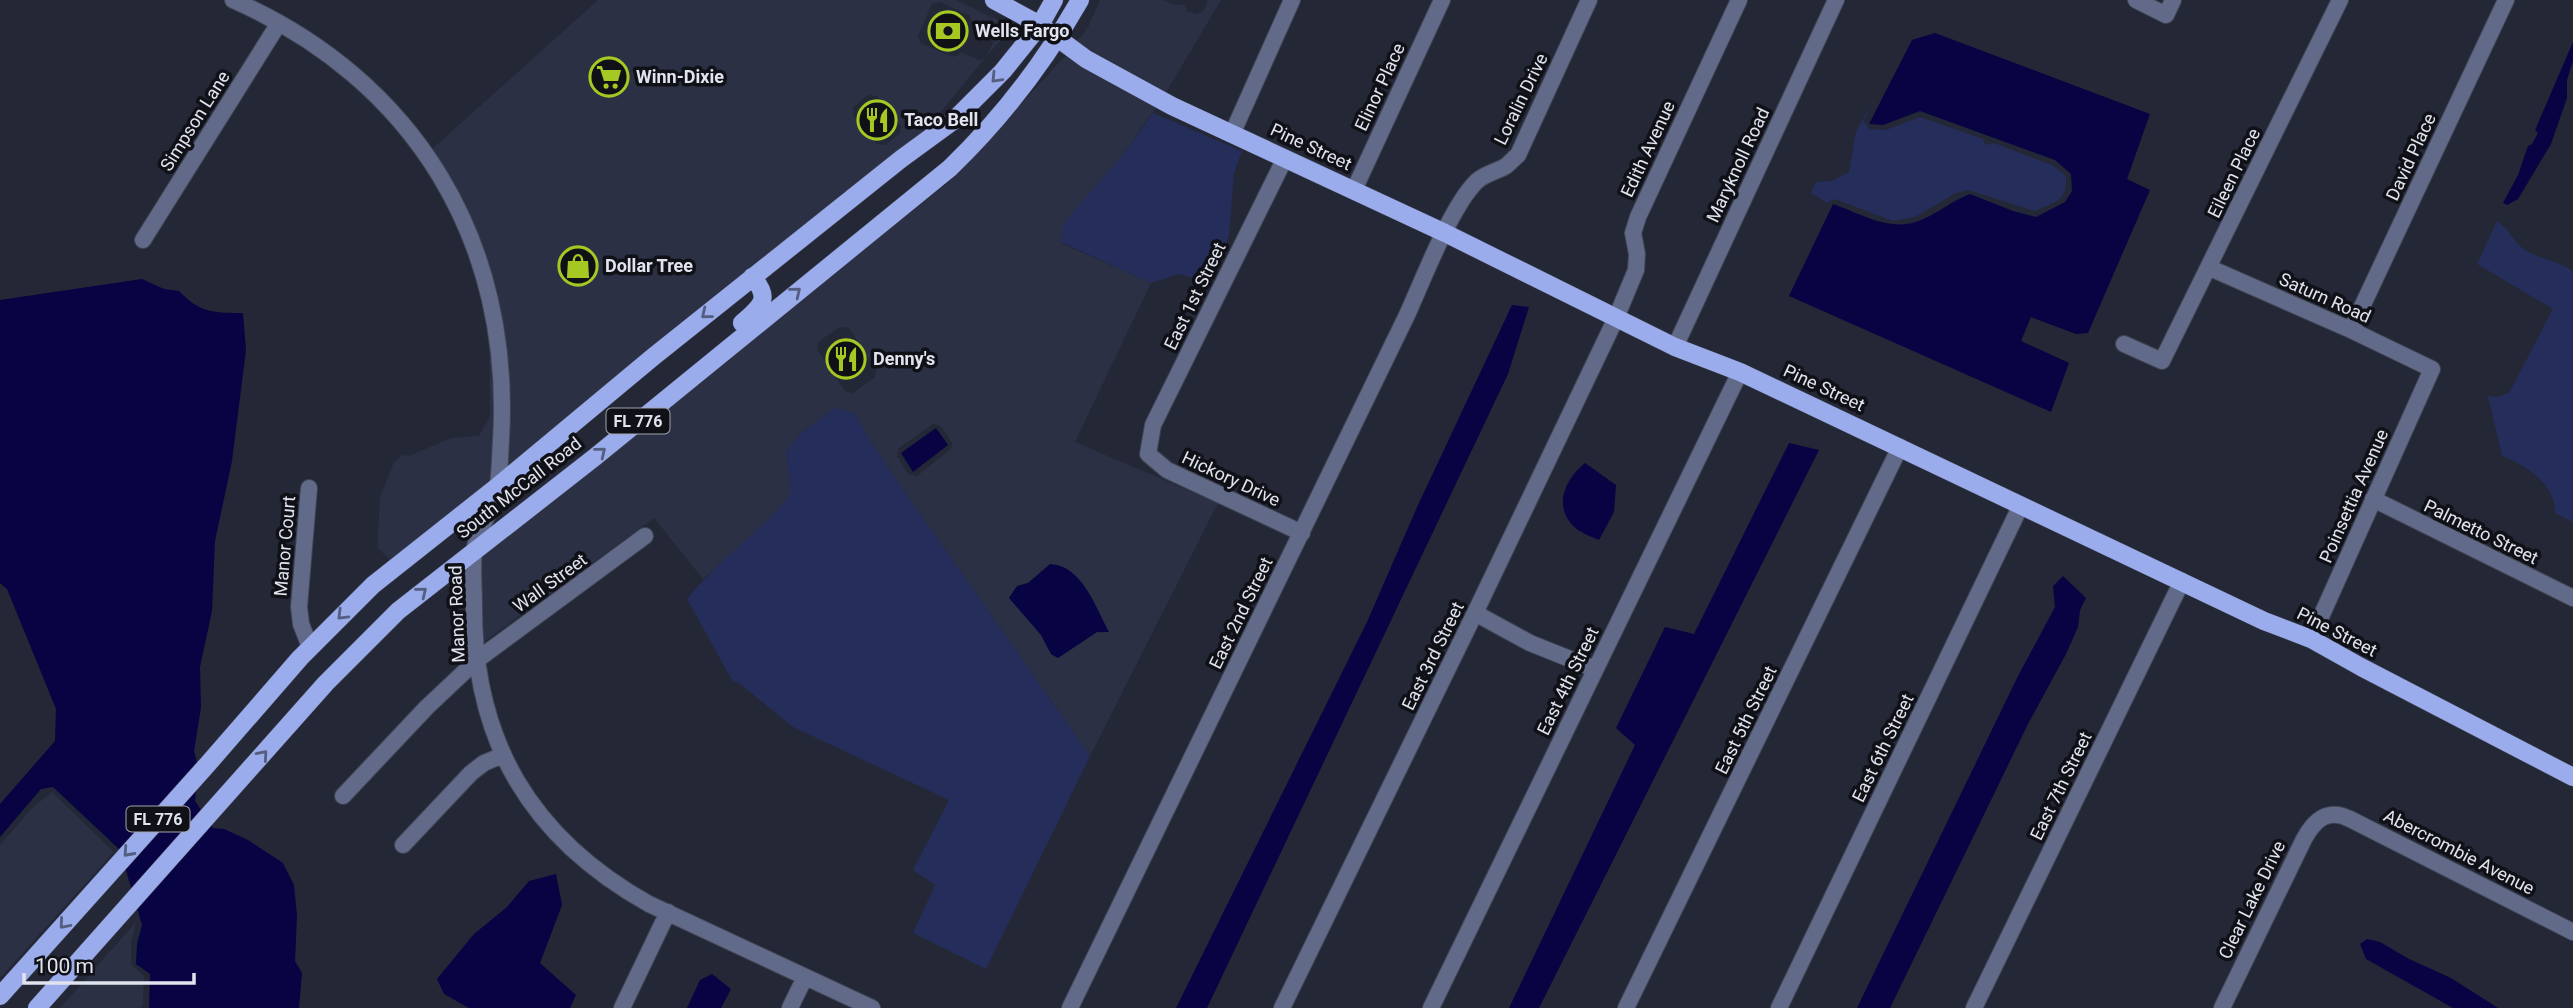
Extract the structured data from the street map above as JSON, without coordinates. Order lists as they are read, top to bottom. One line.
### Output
{"streets":{"main road":["Pine Street","FL 776","South McCall Road"],"street":["Elinor Place","Loralin Drive","Simpson Lane","Edith Avenue","David Place","Maryknoll Road","Eileen Place","East 1st Street","Saturn Road","Hickory Drive","Poinsettia Avenue","Palmetto Street","Manor Court","Wall Street","East 2nd Street","Manor Road","East 3rd Street","East 4th Street","East 5th Street","East 6th Street","East 7th Street","Abercrombie Avenue","Clear Lake Drive"]},"crossings":[["Elinor Place","Pine Street"],["Loralin Drive","Pine Street"],["Loralin Drive","East 2nd Street"],["Simpson Lane","Manor Road"],["Pine Street","Edith Avenue"],["Pine Street","Maryknoll Road"],["Pine Street","East 1st Street"],["Pine Street","South McCall Road"],["Pine Street","Poinsettia Avenue"],["Pine Street","East 2nd Street"],["Pine Street","East 3rd Street"],["Pine Street","East 4th Street"],["Pine Street","East 5th Street"],["Pine Street","East 6th Street"],["Pine Street","East 7th Street"],["Edith Avenue","East 3rd Street"],["David Place","Saturn Road"],["Eileen Place","Saturn Road"],["East 1st Street","Hickory Drive"],["Saturn Road","Poinsettia Avenue"],["Hickory Drive","East 2nd Street"],["South McCall Road","Manor Court"],["South McCall Road","Manor Road"],["Poinsettia Avenue","Palmetto Street"],["Wall Street","Manor Road"],["Abercrombie Avenue","Clear Lake Drive"]],"places":{"bank":["Wells Fargo"],"supermarket":["Winn-Dixie"],"restaurant":["Taco Bell","Denny's"],"shop":["Dollar Tree"]},"scale_bar":"100 m"}
